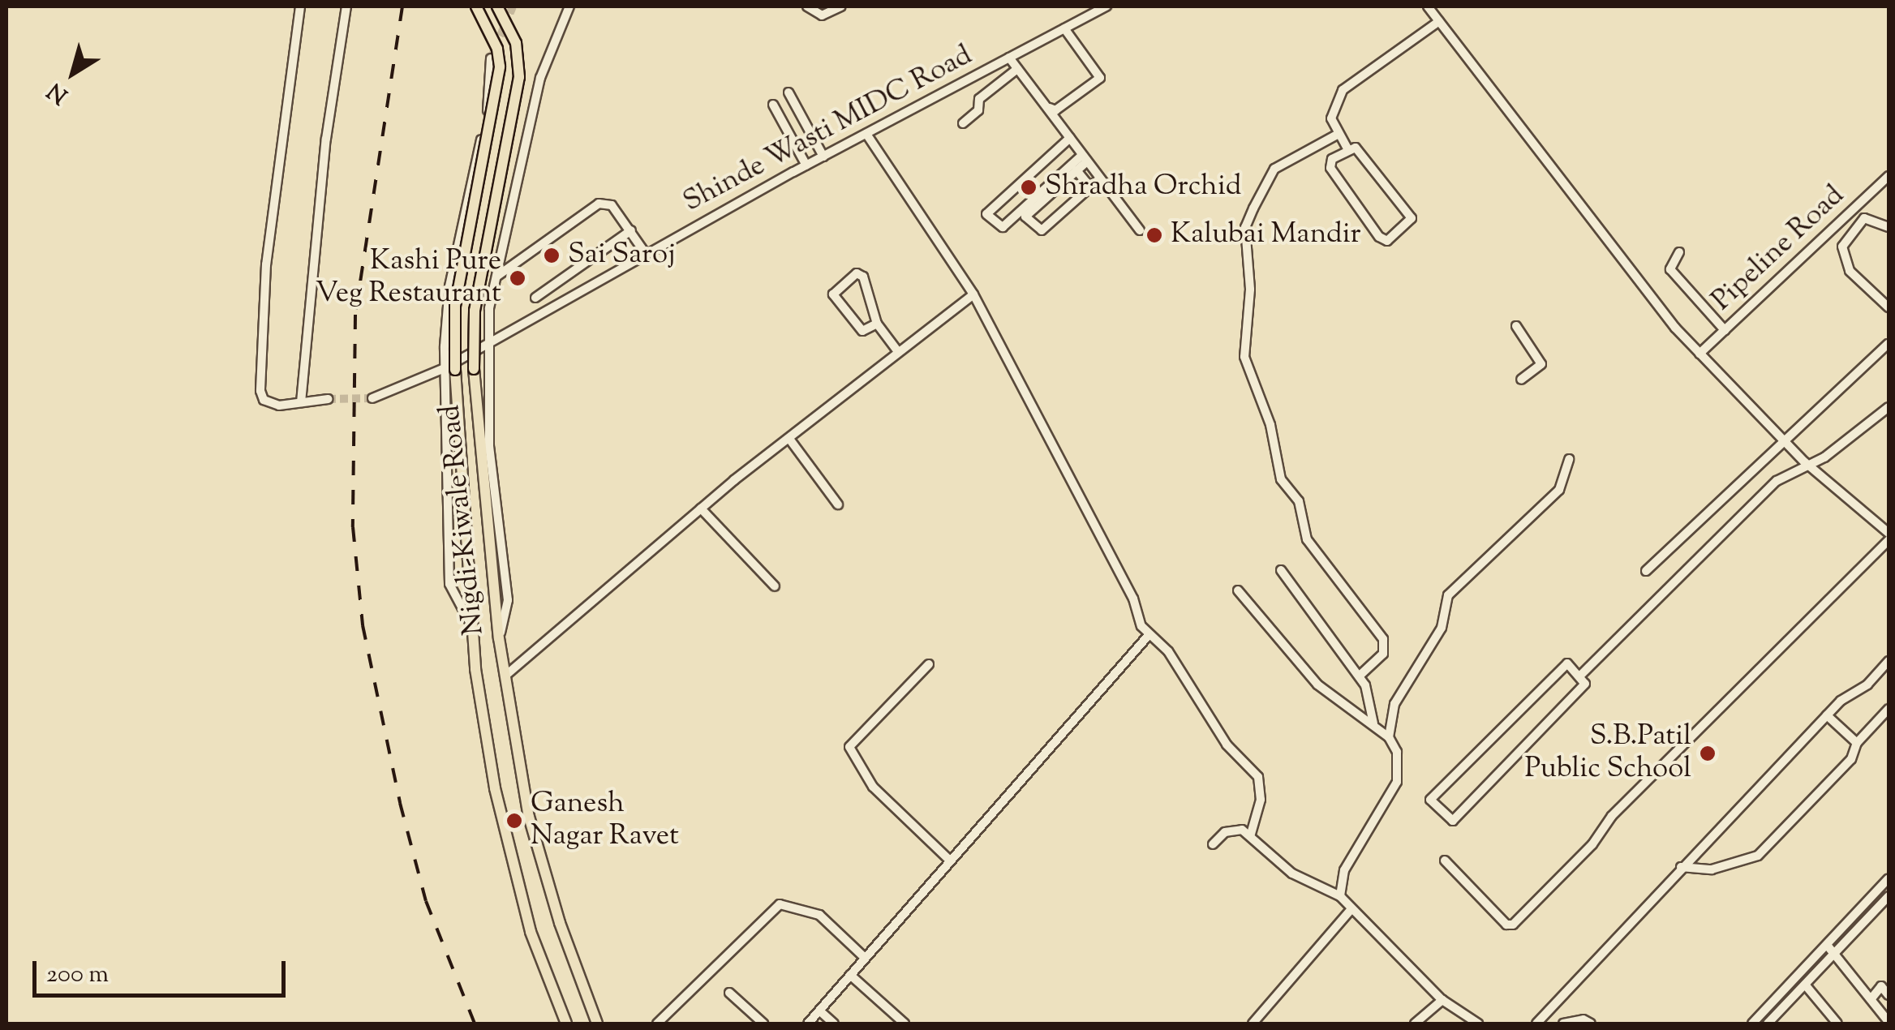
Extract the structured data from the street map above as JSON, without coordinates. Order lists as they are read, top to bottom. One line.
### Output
{"streets":{"main road":["Nigdi-Kiwale Road"],"street":["Shinde Wasti MIDC Road","Pipeline Road"]},"places":["Shradha Orchid","Kalubai Mandir","Sai Saroj","Kashi Pure Veg Restaurant","S.B.Patil Public School","Ganesh Nagar Ravet"],"scale_bar":"200 m","north":"bottom left"}
